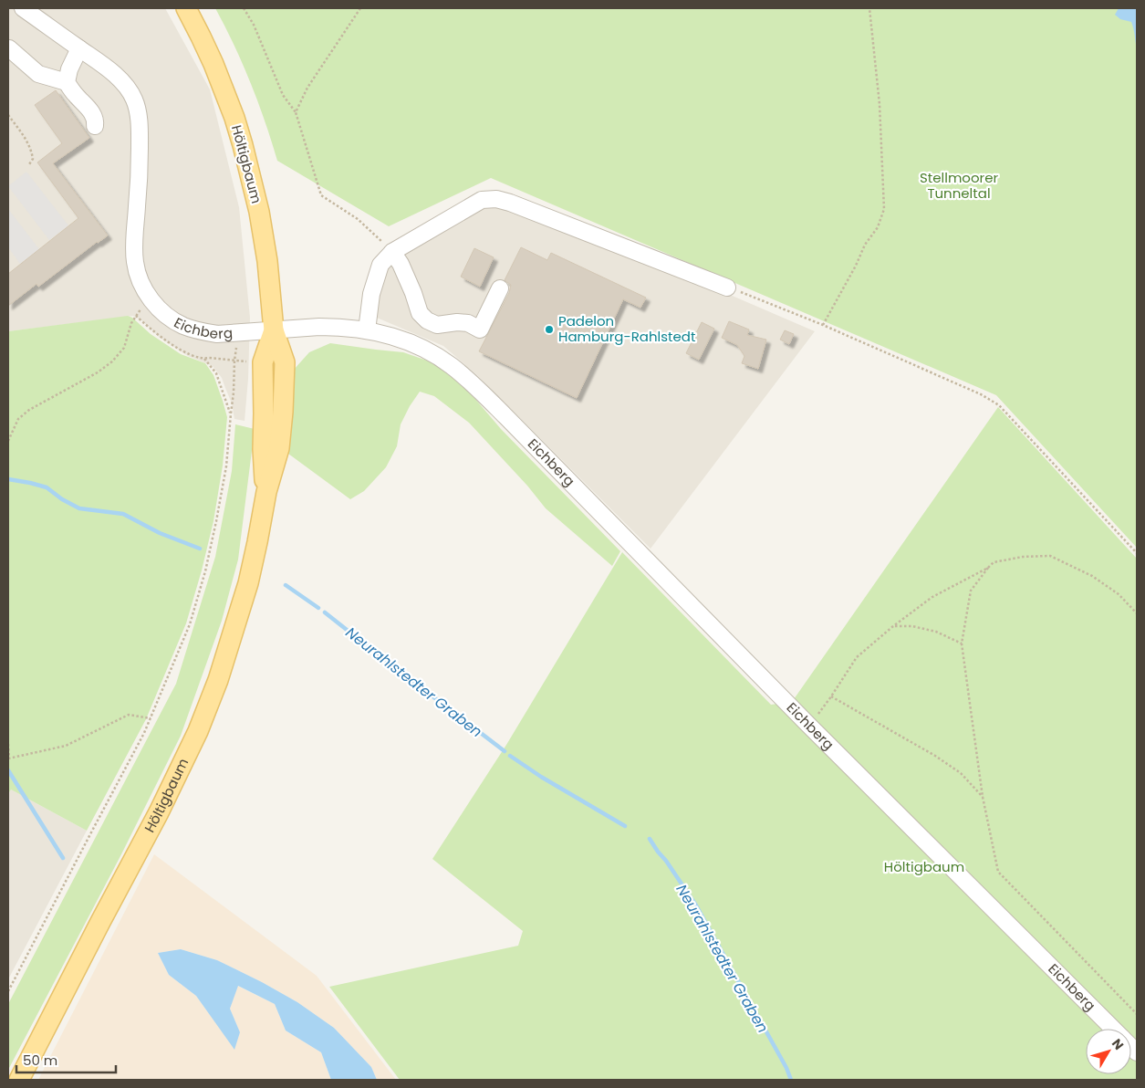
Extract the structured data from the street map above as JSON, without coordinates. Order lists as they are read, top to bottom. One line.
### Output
{"streets":{"main road":["Höltigbaum"],"street":["Eichberg"]},"crossings":[["Höltigbaum","Eichberg"]],"water":["Neurahlstedter Graben"],"parks":["Stellmoorer Tunneltal","Höltigbaum"],"places":["Padelon Hamburg-Rahlstedt"],"scale_bar":"50 m","north":"top right"}
